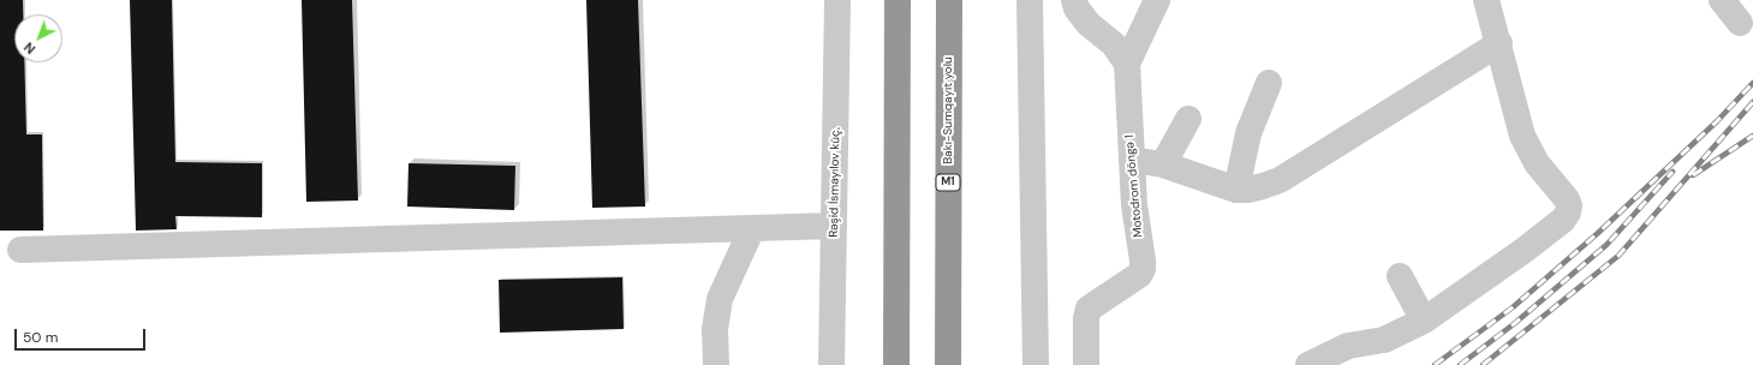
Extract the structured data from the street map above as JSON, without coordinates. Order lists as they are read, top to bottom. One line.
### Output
{"streets":{"highway":["Bakı-Sumqayıt yolu","M1"],"street":["Rəşid İsmayılov küç.","Motodrom döngə 1"]},"scale_bar":"50 m","north":"bottom left"}
